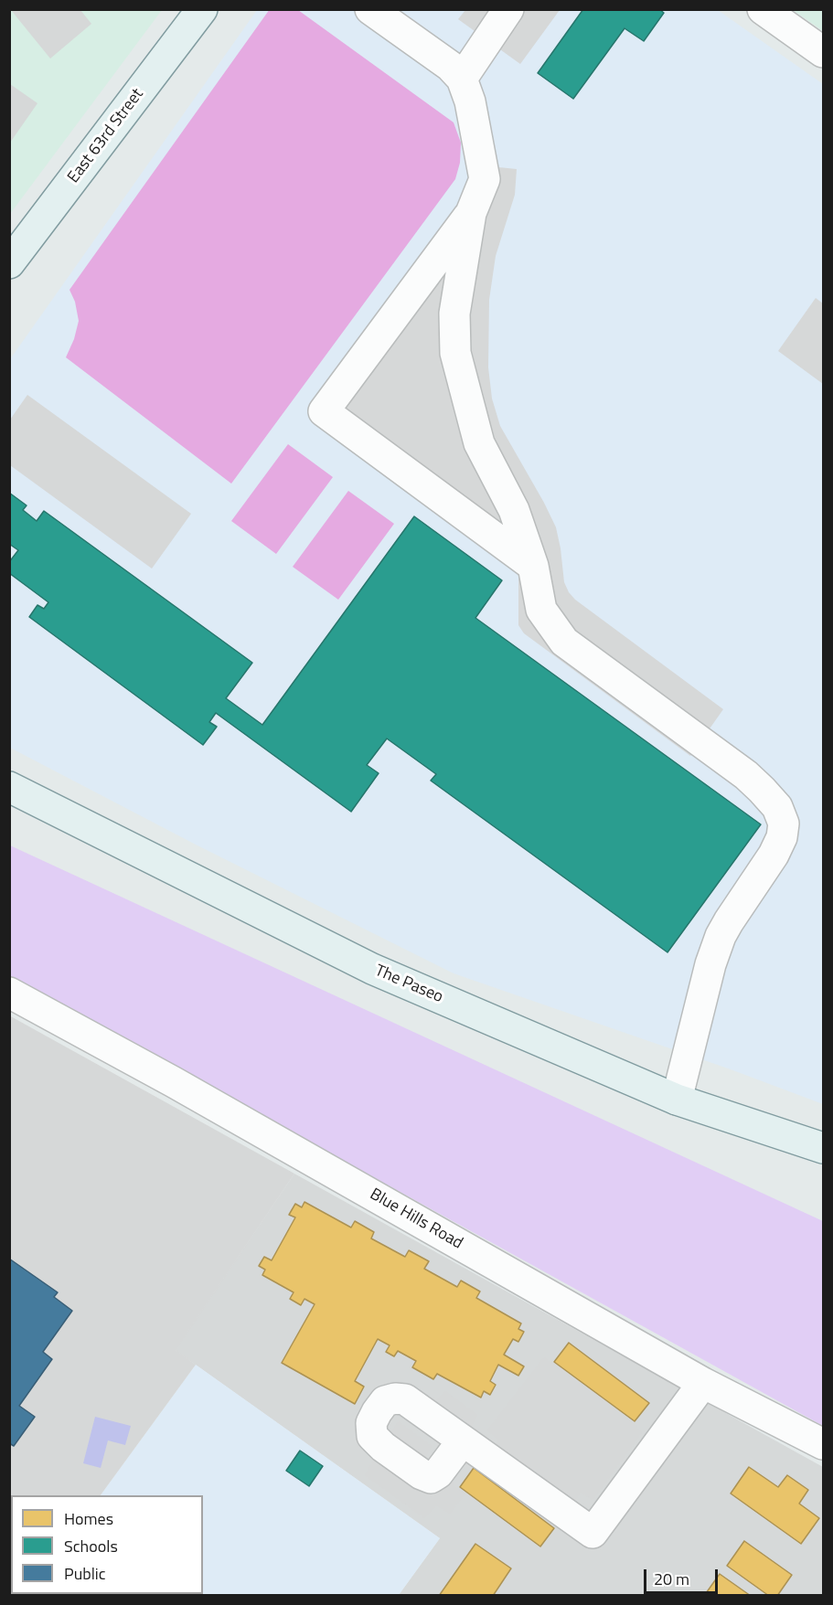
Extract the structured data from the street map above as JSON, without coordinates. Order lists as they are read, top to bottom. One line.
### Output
{"streets":{"main road":["East 63rd Street","The Paseo"],"street":["Blue Hills Road"]},"legend":["Homes","Schools","Public"],"scale_bar":"20 m"}
